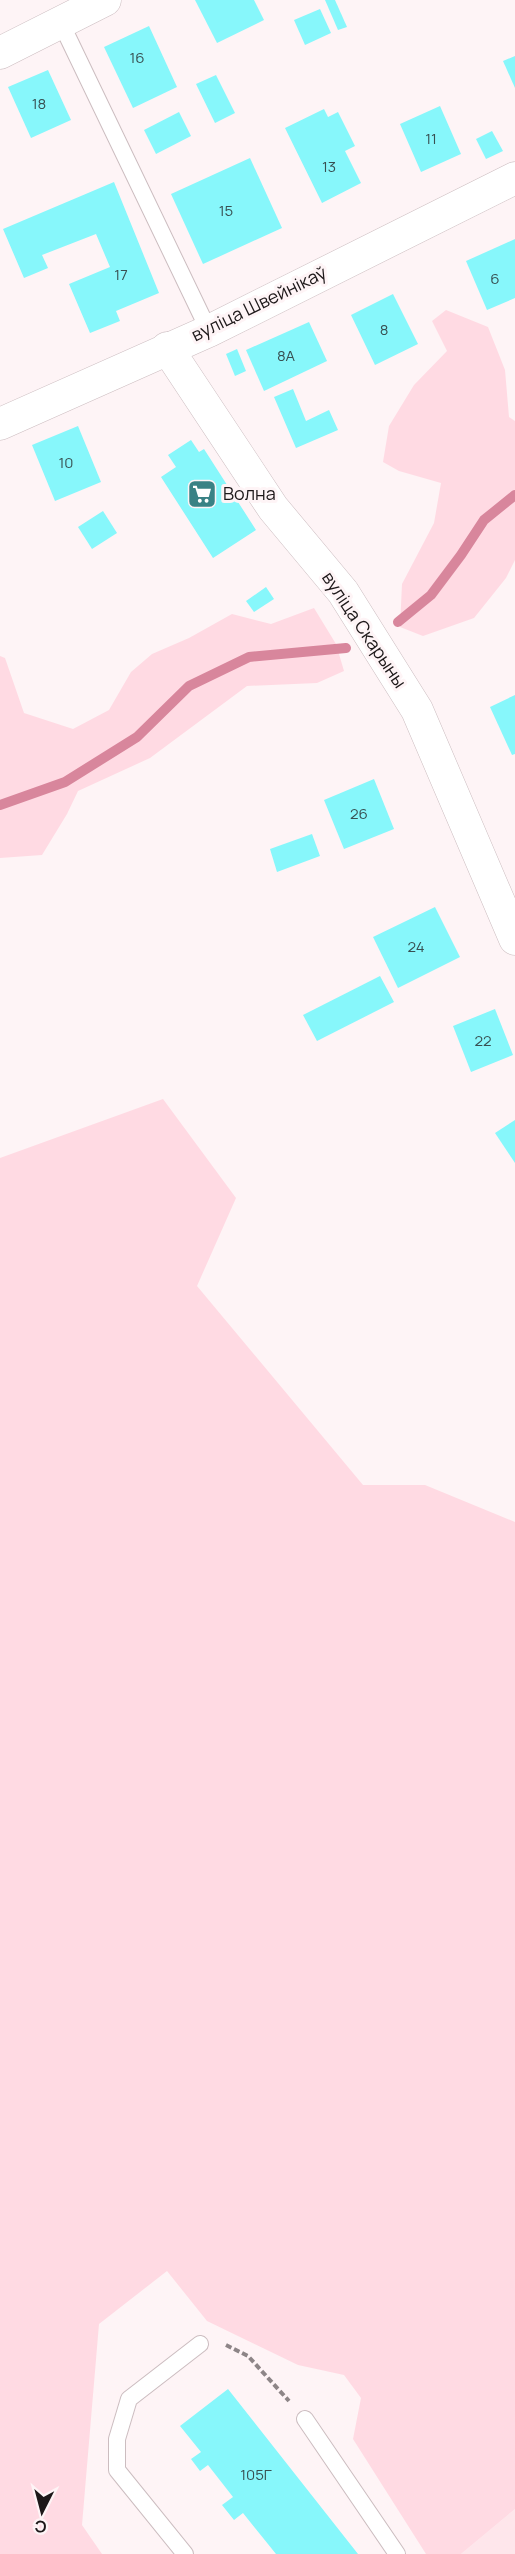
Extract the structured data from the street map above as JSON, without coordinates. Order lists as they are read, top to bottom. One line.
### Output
{"streets":{"street":["вуліца Швейнікаў","вуліца Скарыны"]},"crossings":[["вуліца Швейнікаў","вуліца Скарыны"]],"places":{"supermarket":["Волна"]},"house_numbers":["16","18","11","13","15","17","6","8","8А","10","26","24","22","105Г"],"north":"bottom"}
